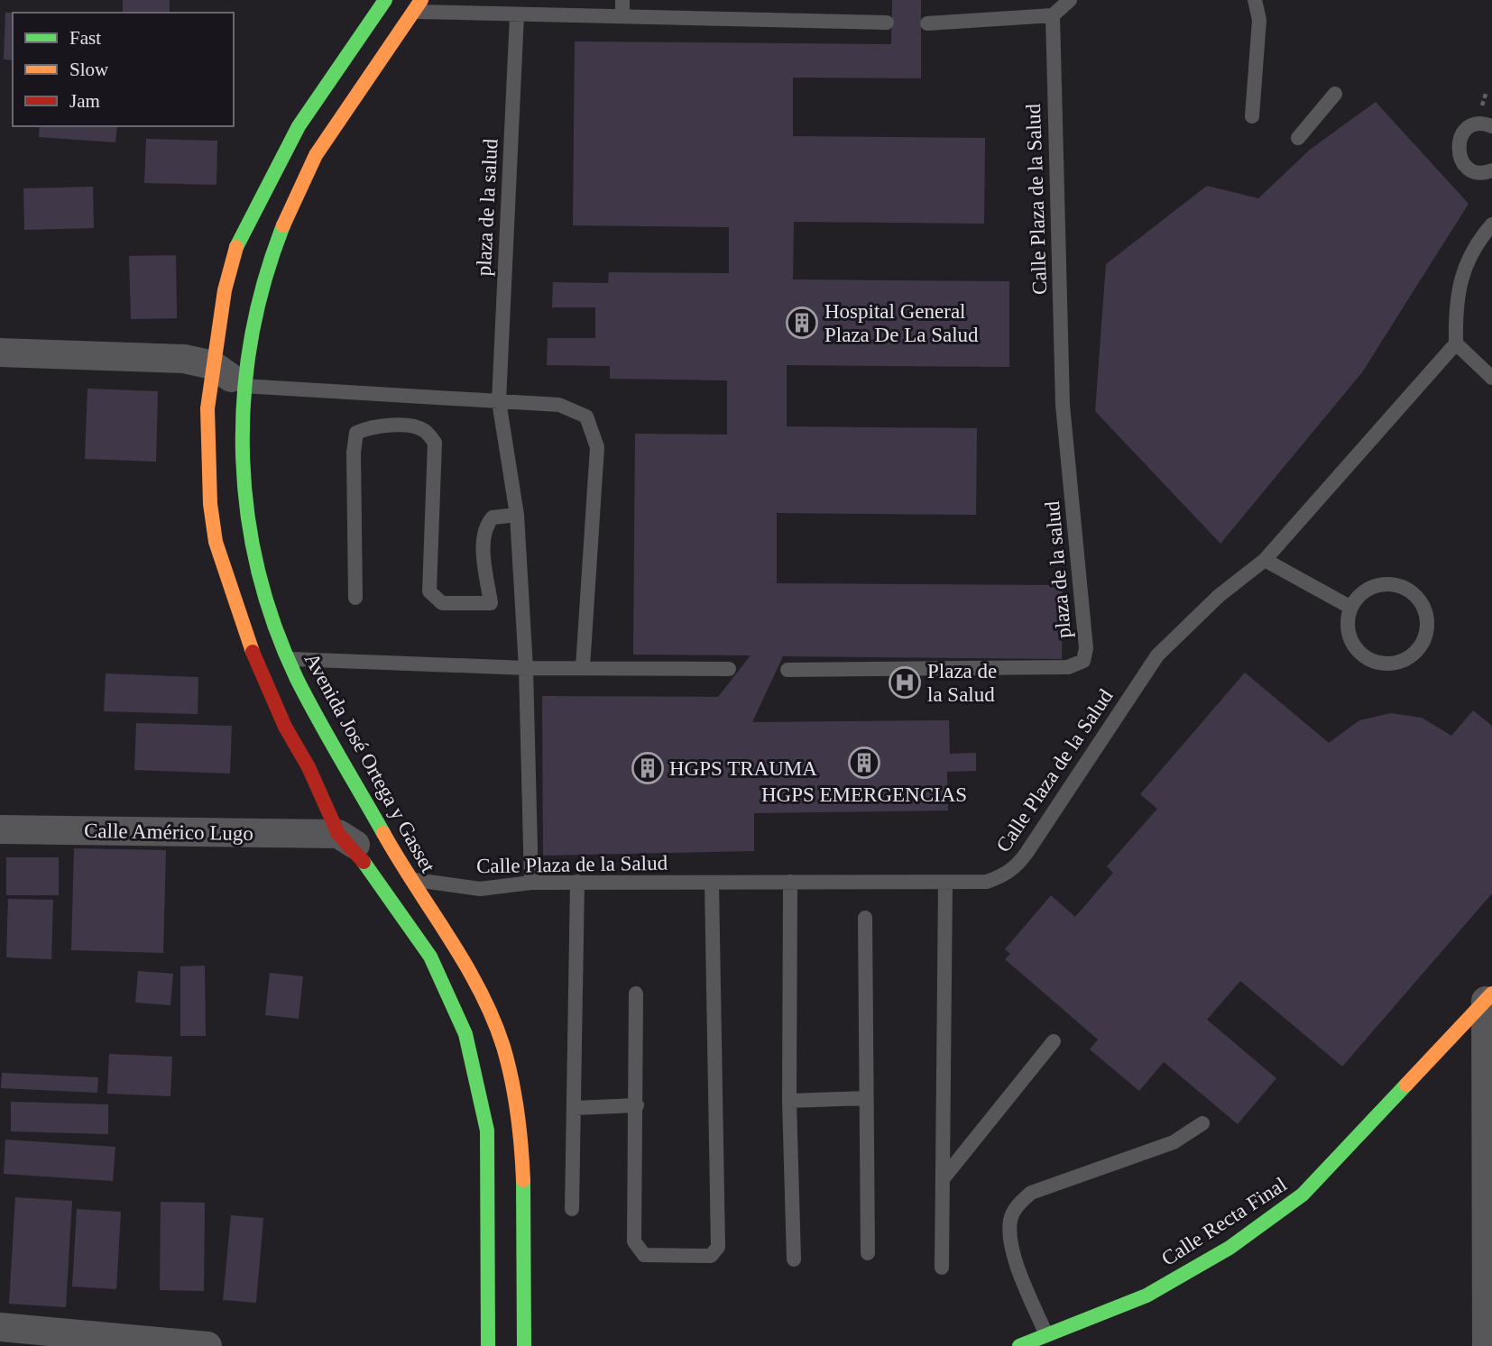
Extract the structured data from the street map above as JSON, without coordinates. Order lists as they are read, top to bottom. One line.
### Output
{"streets":{"main road":["Avenida José Ortega y Gasset","Calle Recta Final"],"street":["Calle Américo Lugo"],"lane":["Calle Plaza de la Salud","plaza de la salud"]},"crossings":[["Calle Plaza de la Salud","plaza de la salud"],["Calle Plaza de la Salud","Avenida José Ortega y Gasset"]],"places":{"building":["Hospital General Plaza De La Salud","HGPS EMERGENCIAS","HGPS TRAUMA"],"hospital":["Plaza de la Salud"]},"legend":["Fast","Slow","Jam"]}
